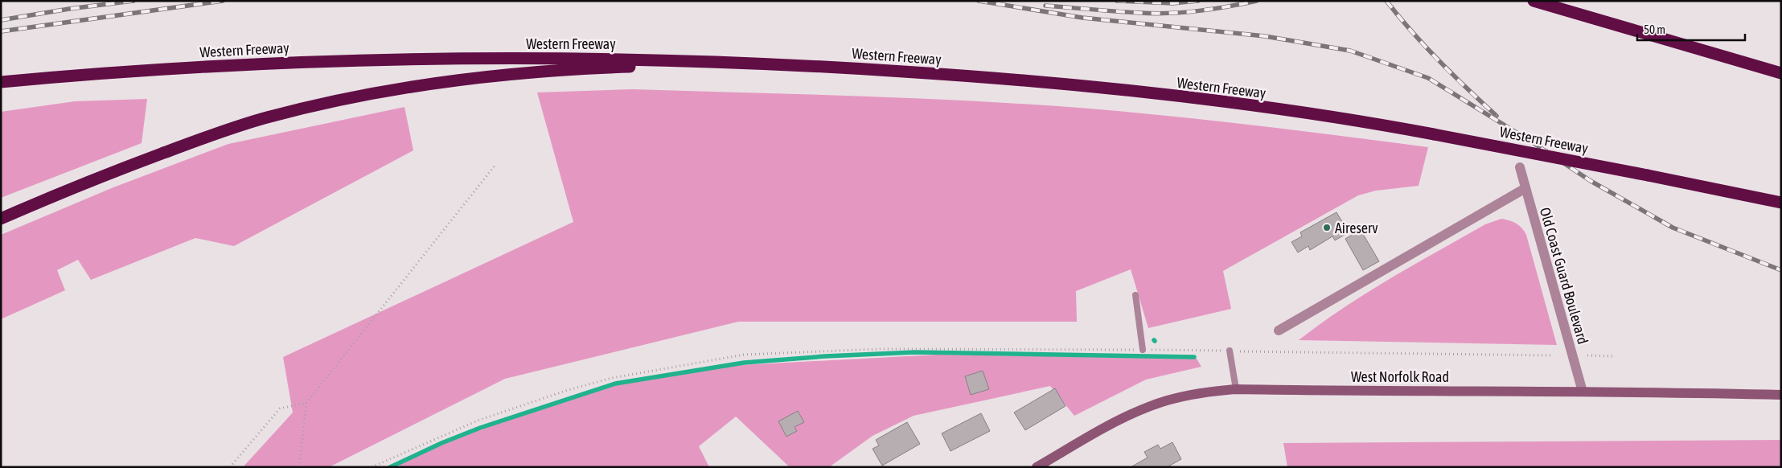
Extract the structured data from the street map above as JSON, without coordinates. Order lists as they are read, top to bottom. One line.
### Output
{"streets":{"highway":["Western Freeway"],"street":["Old Coast Guard Boulevard","West Norfolk Road"]},"crossings":[["Old Coast Guard Boulevard","West Norfolk Road"]],"places":["Aireserv"],"scale_bar":"50 m"}
